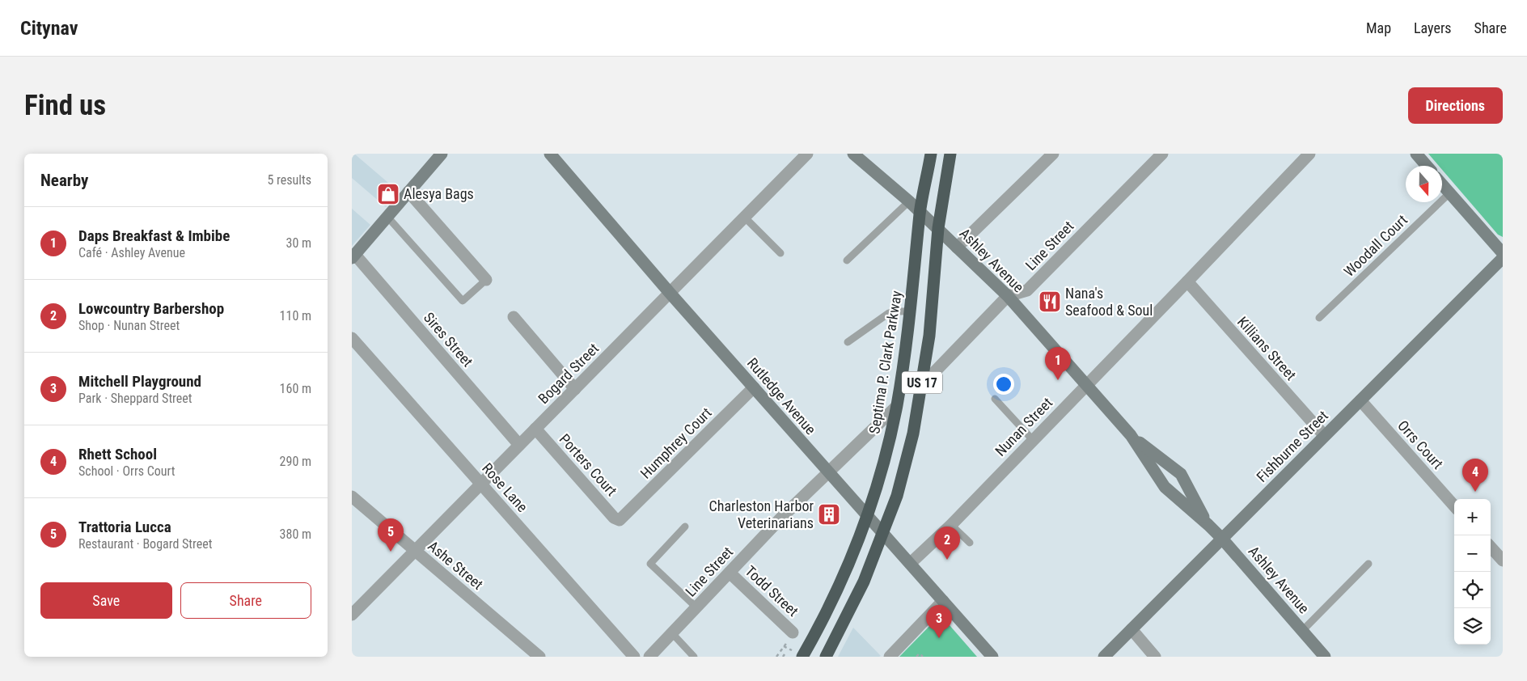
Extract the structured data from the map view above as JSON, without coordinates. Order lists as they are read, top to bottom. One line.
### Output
{"streets":{"highway":["Septima P. Clark Parkway","US 17"],"street":["Line Street","Ashley Avenue","Sires Street","Killians Street","Bogard Street","Rutledge Avenue","Nunan Street","Humphrey Court","Orrs Court","Fishburne Street","Porters Court","Rose Lane","Ashe Street","Todd Street"],"lane":["Woodall Court"]},"crossings":[["Line Street","Ashley Avenue"],["Line Street","Septima P. Clark Parkway"],["Line Street","Rutledge Avenue"],["Line Street","Todd Street"],["Ashley Avenue","Septima P. Clark Parkway"],["Ashley Avenue","US 17"],["Ashley Avenue","Nunan Street"],["Ashley Avenue","Fishburne Street"],["Sires Street","Bogard Street"],["Killians Street","Nunan Street"],["Killians Street","Fishburne Street"],["Septima P. Clark Parkway","Rutledge Avenue"],["Bogard Street","Rutledge Avenue"],["Bogard Street","Porters Court"],["Bogard Street","Rose Lane"],["Bogard Street","Ashe Street"],["US 17","Rutledge Avenue"],["Rutledge Avenue","Nunan Street"],["Rutledge Avenue","Humphrey Court"],["Humphrey Court","Porters Court"],["Orrs Court","Fishburne Street"]],"places":{"shop":["Alesya Bags"],"restaurant":["Nana's Seafood & Soul"],"building":["Charleston Harbor Veterinarians"]},"north":"bottom","page":{"header":"Citynav","nav":["Map","Layers","Share"],"buttons":["Directions",["Save","Share"]],"title":"Find us","heading":["Nearby","5 results"],"list":[{"mark":"1","name":"Daps Breakfast & Imbibe","note":"Café · Ashley Avenue","value":"30 m"},{"mark":"2","name":"Lowcountry Barbershop","note":"Shop · Nunan Street","value":"110 m"},{"mark":"3","name":"Mitchell Playground","note":"Park · Sheppard Street","value":"160 m"},{"mark":"4","name":"Rhett School","note":"School · Orrs Court","value":"290 m"},{"mark":"5","name":"Trattoria Lucca","note":"Restaurant · Bogard Street","value":"380 m"}],"pins":["1","4","5","2","3"],"map_buttons":["+","−"]}}
